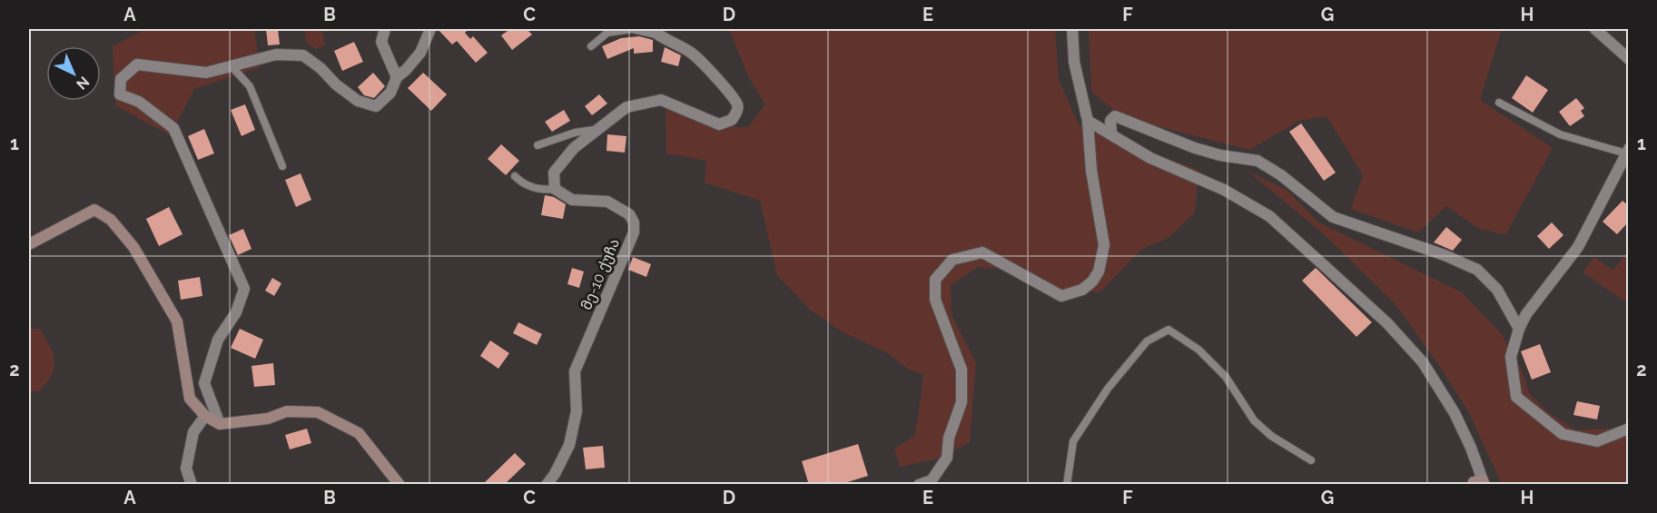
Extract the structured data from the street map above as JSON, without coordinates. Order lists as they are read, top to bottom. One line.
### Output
{"streets":{"street":["მე-10 ქუჩა"]},"north":"bottom right","grid":{"columns":["A","B","C","D","E","F","G","H"],"rows":["1","2"]}}
